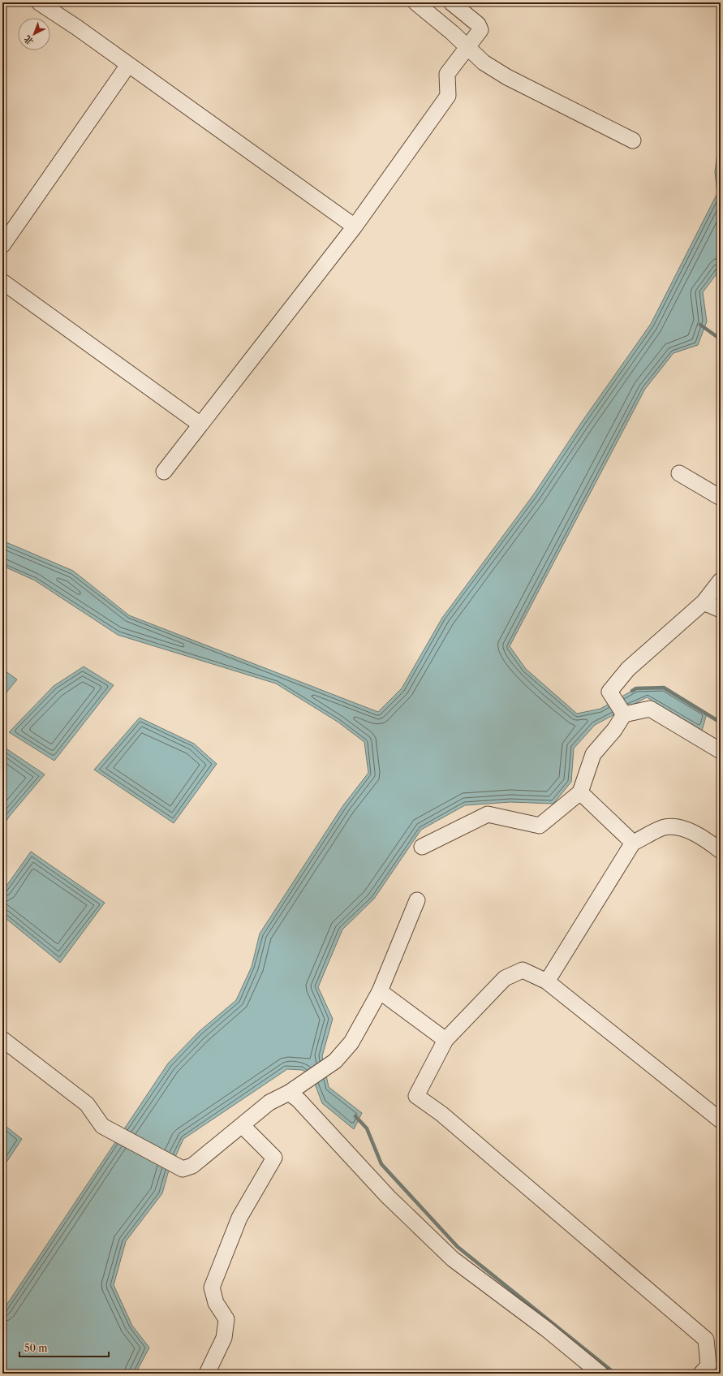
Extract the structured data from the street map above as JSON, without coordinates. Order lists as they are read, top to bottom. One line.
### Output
{"scale_bar":"50 m","north":"bottom left"}
